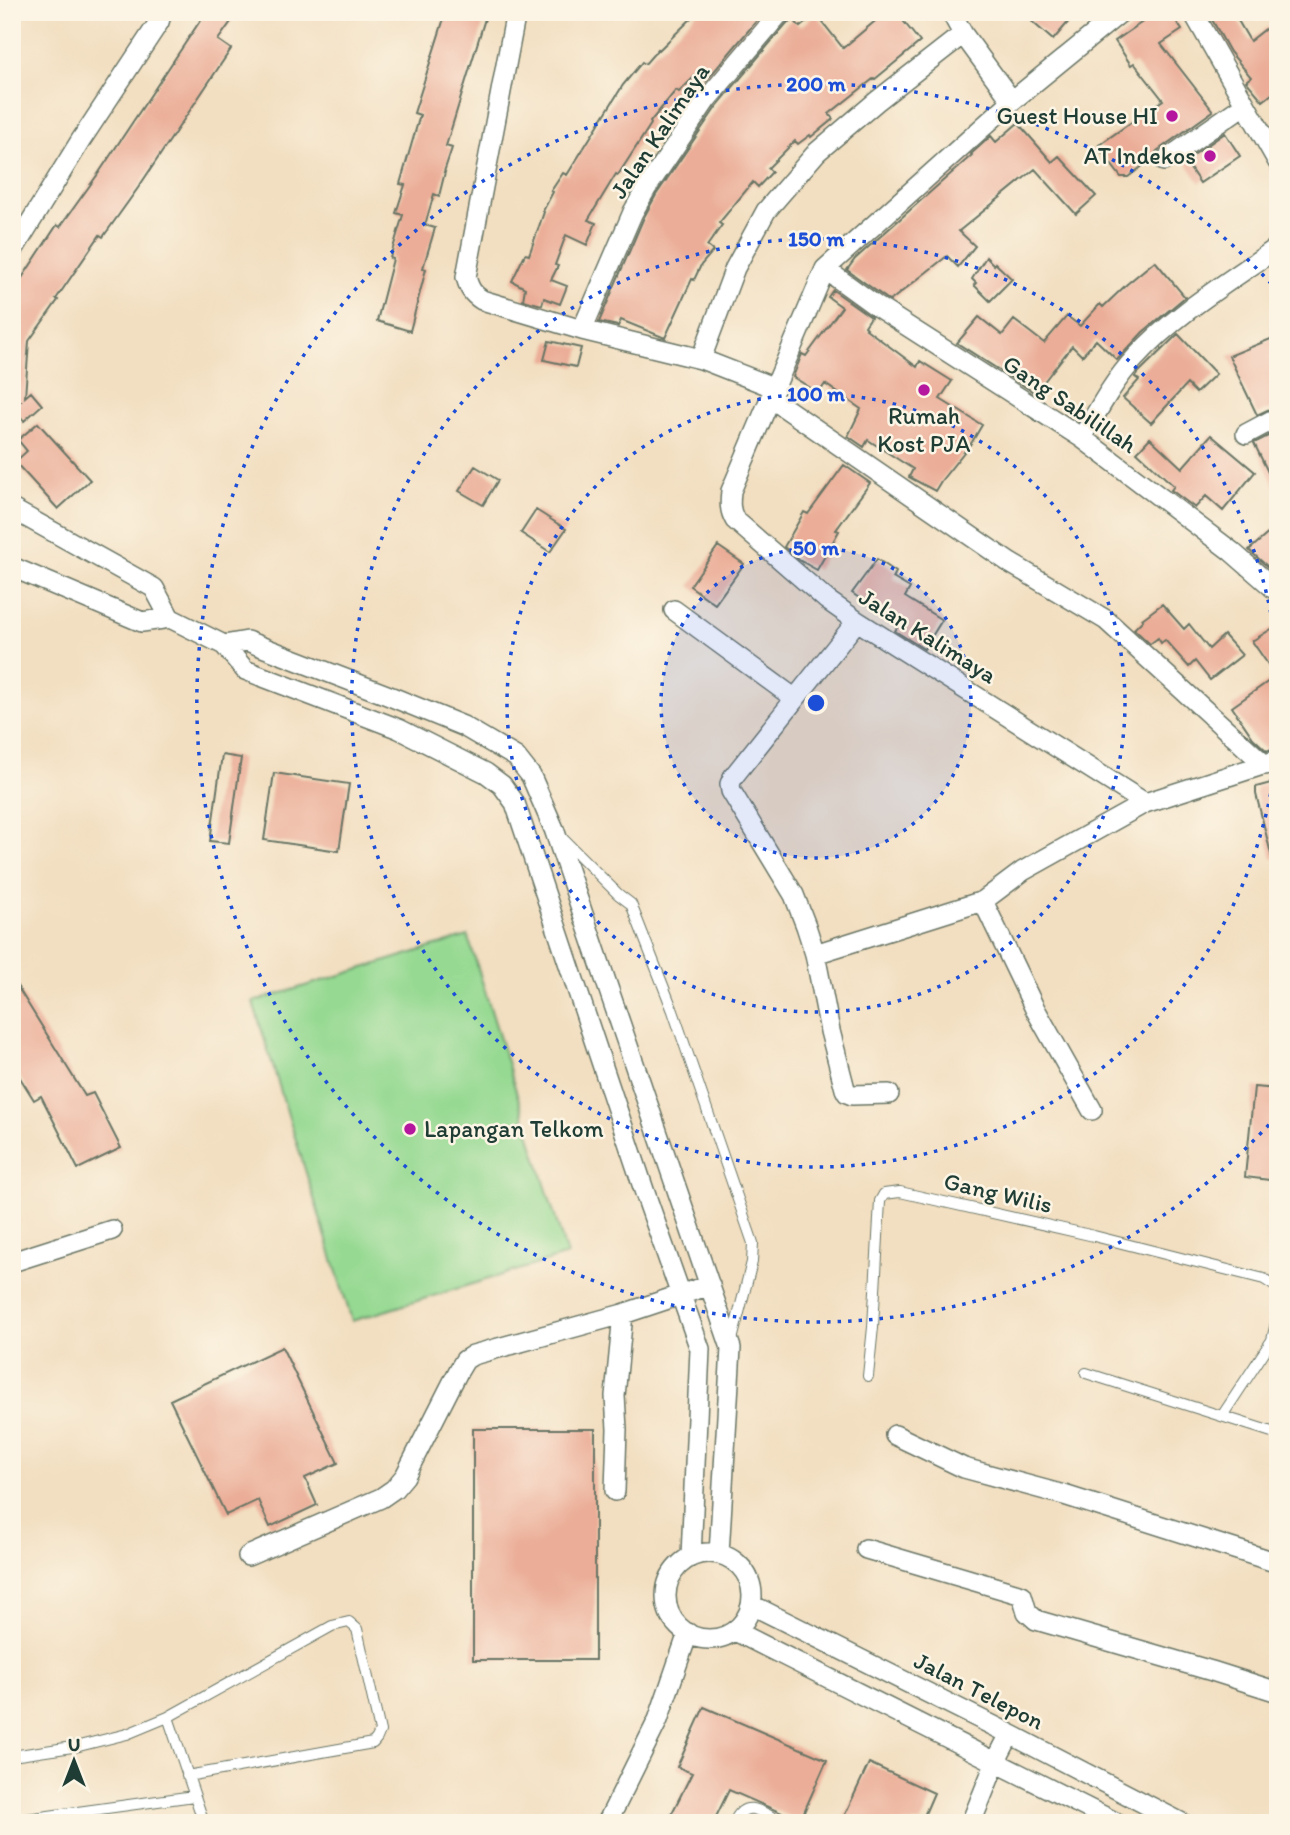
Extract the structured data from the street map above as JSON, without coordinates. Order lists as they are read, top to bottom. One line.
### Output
{"streets":{"street":["Jalan Kalimaya","Gang Sabilillah","Jalan Telepon"],"lane":["Gang Wilis"]},"crossings":[["Jalan Kalimaya","Gang Sabilillah"]],"places":["Guest House HI","AT Indekos","Rumah Kost PJA","Lapangan Telkom"],"north":"top","rings":["200 m","150 m","100 m","50 m"]}
